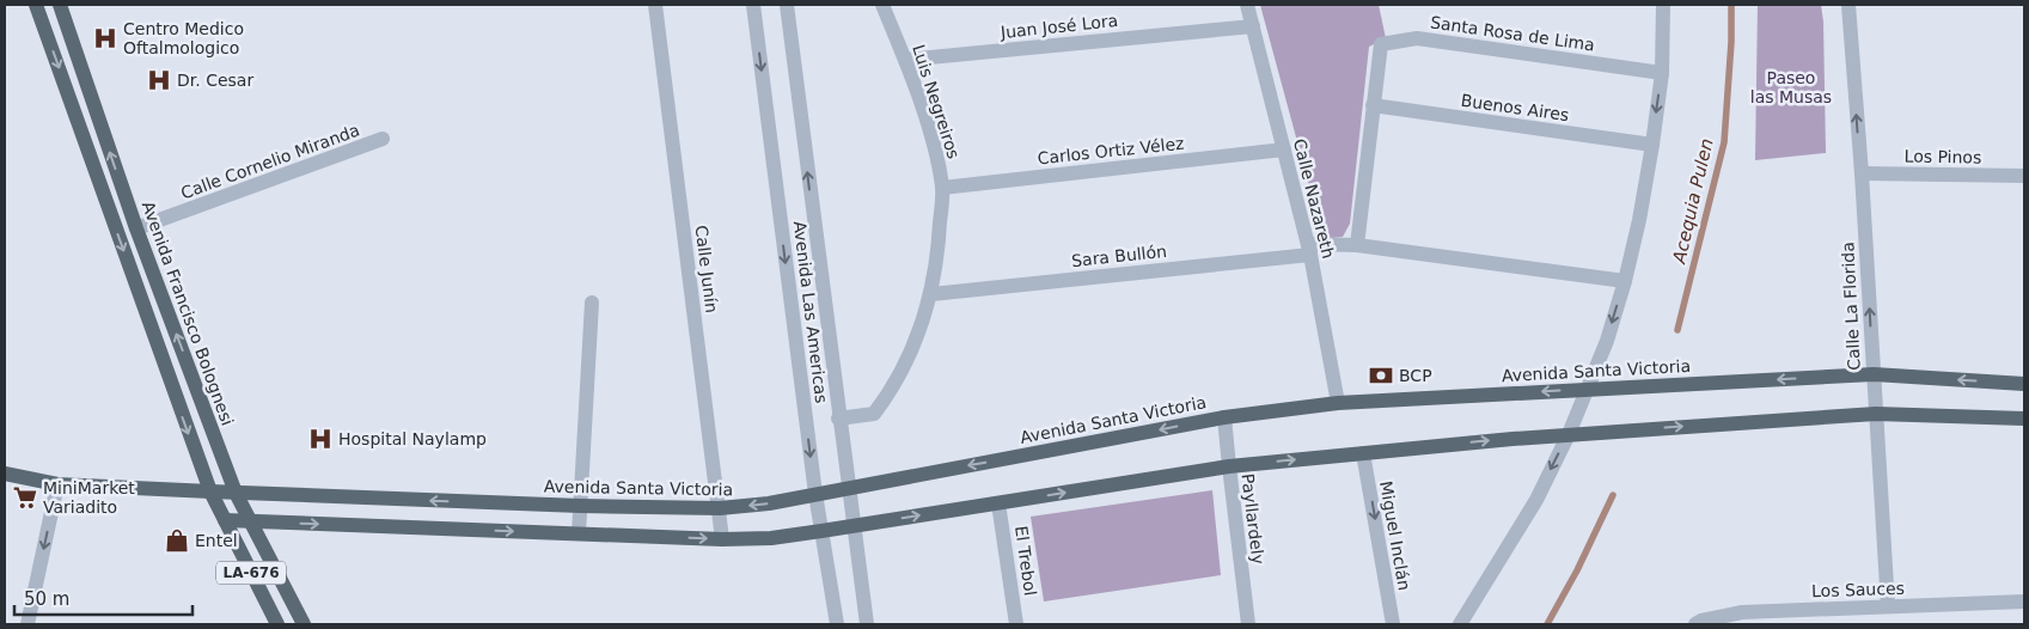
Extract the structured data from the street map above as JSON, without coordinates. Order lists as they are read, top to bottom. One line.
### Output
{"streets":{"main road":["Avenida Francisco Bolognesi","Avenida Santa Victoria","LA-676"],"street":["Juan José Lora","Santa Rosa de Lima","Luis Negreiros","Buenos Aires","Carlos Ortiz Vélez","Los Pinos","Calle Cornelio Miranda","Calle Nazareth","Sara Bullón","Calle Junín","Calle La Florida","Avenida Las Americas","Payllardely","Miguel Inclán","El Trebol","Los Sauces"]},"crossings":[["Juan José Lora","Luis Negreiros"],["Juan José Lora","Calle Nazareth"],["Santa Rosa de Lima","Buenos Aires"],["Santa Rosa de Lima","Sara Bullón"],["Luis Negreiros","Carlos Ortiz Vélez"],["Luis Negreiros","Sara Bullón"],["Luis Negreiros","Avenida Las Americas"],["Carlos Ortiz Vélez","Calle Nazareth"],["Los Pinos","Calle La Florida"],["Calle Cornelio Miranda","Avenida Francisco Bolognesi"],["Calle Nazareth","Sara Bullón"],["Calle Nazareth","Avenida Santa Victoria"],["Calle Junín","Avenida Santa Victoria"],["Calle La Florida","Avenida Santa Victoria"],["Calle La Florida","Los Sauces"],["Avenida Las Americas","Avenida Santa Victoria"],["Avenida Francisco Bolognesi","Avenida Santa Victoria"],["Avenida Santa Victoria","Payllardely"]],"one_way":["Calle La Florida","Miguel Inclán"],"water":["Acequia Pulen"],"parks":["Paseo las Musas"],"places":{"hospital":["Centro Medico Oftalmologico","Dr. Cesar","Hospital Naylamp"],"bank":["BCP"],"supermarket":["MiniMarket Variadito"],"shop":["Entel"]},"scale_bar":"50 m"}
